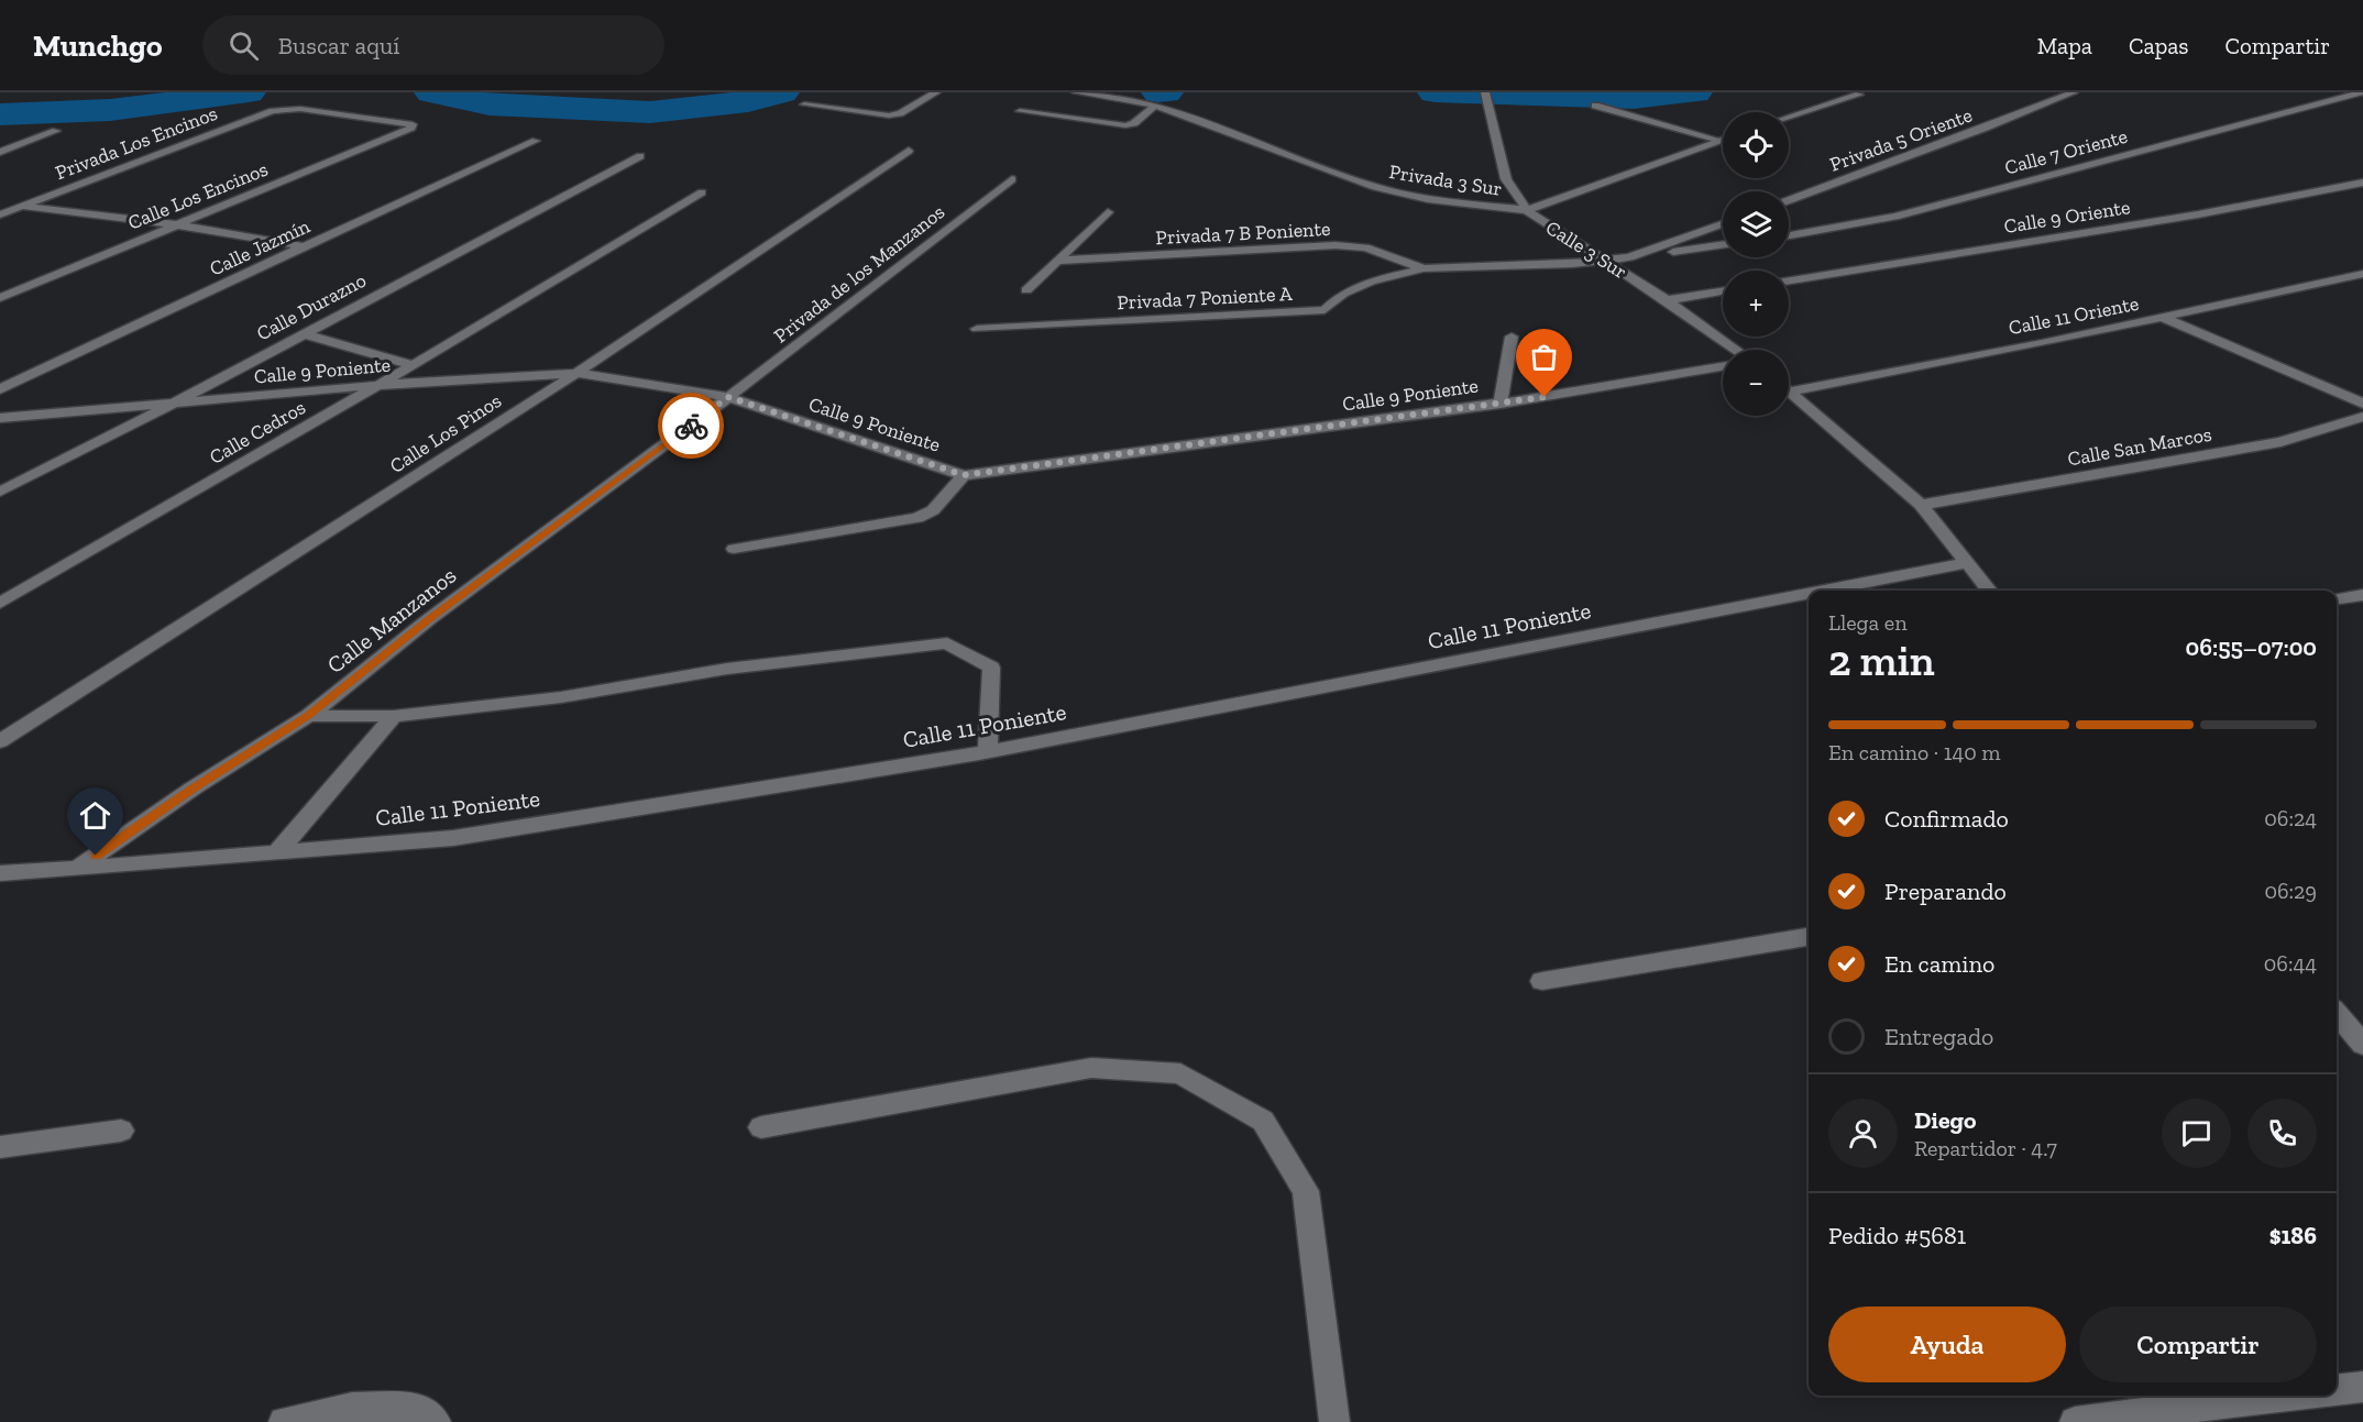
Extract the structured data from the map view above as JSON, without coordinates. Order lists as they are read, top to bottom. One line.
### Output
{"streets":{"street":["Privada 5 Oriente","Privada Los Encinos","Calle 7 Oriente","Privada 3 Sur","Calle Los Encinos","Calle 9 Oriente","Privada 7 B Poniente","Calle Jazmín","Calle 3 Sur","Privada de los Manzanos","Privada 7 Poniente A","Calle Durazno","Calle 11 Oriente","Calle 9 Poniente","Calle Cedros","Calle Los Pinos","Calle San Marcos","Calle Manzanos","Calle 11 Poniente"]},"crossings":[["Privada Los Encinos","Calle Los Encinos"],["Privada 3 Sur","Calle 3 Sur"],["Privada 7 B Poniente","Privada 7 Poniente A"],["Privada de los Manzanos","Calle 9 Poniente"],["Privada de los Manzanos","Calle Manzanos"],["Calle Durazno","Calle 9 Poniente"],["Calle 9 Poniente","Calle Cedros"],["Calle 9 Poniente","Calle Los Pinos"],["Calle 9 Poniente","Calle Manzanos"],["Calle Manzanos","Calle 11 Poniente"]],"page":{"header":"Munchgo","search":"Buscar aquí","nav":["Mapa","Capas","Compartir"],"map_buttons":["+","−"],"heading":["2 min","Llega en","06:55–07:00"],"panel":["Diego","Repartidor · 4.7","Pedido #5681","$186"],"bar":"En camino · 140 m","list":[["Confirmado","06:24"],["Preparando","06:29"],["En camino","06:44"],"Entregado"],"buttons":["Ayuda","Compartir"]}}
